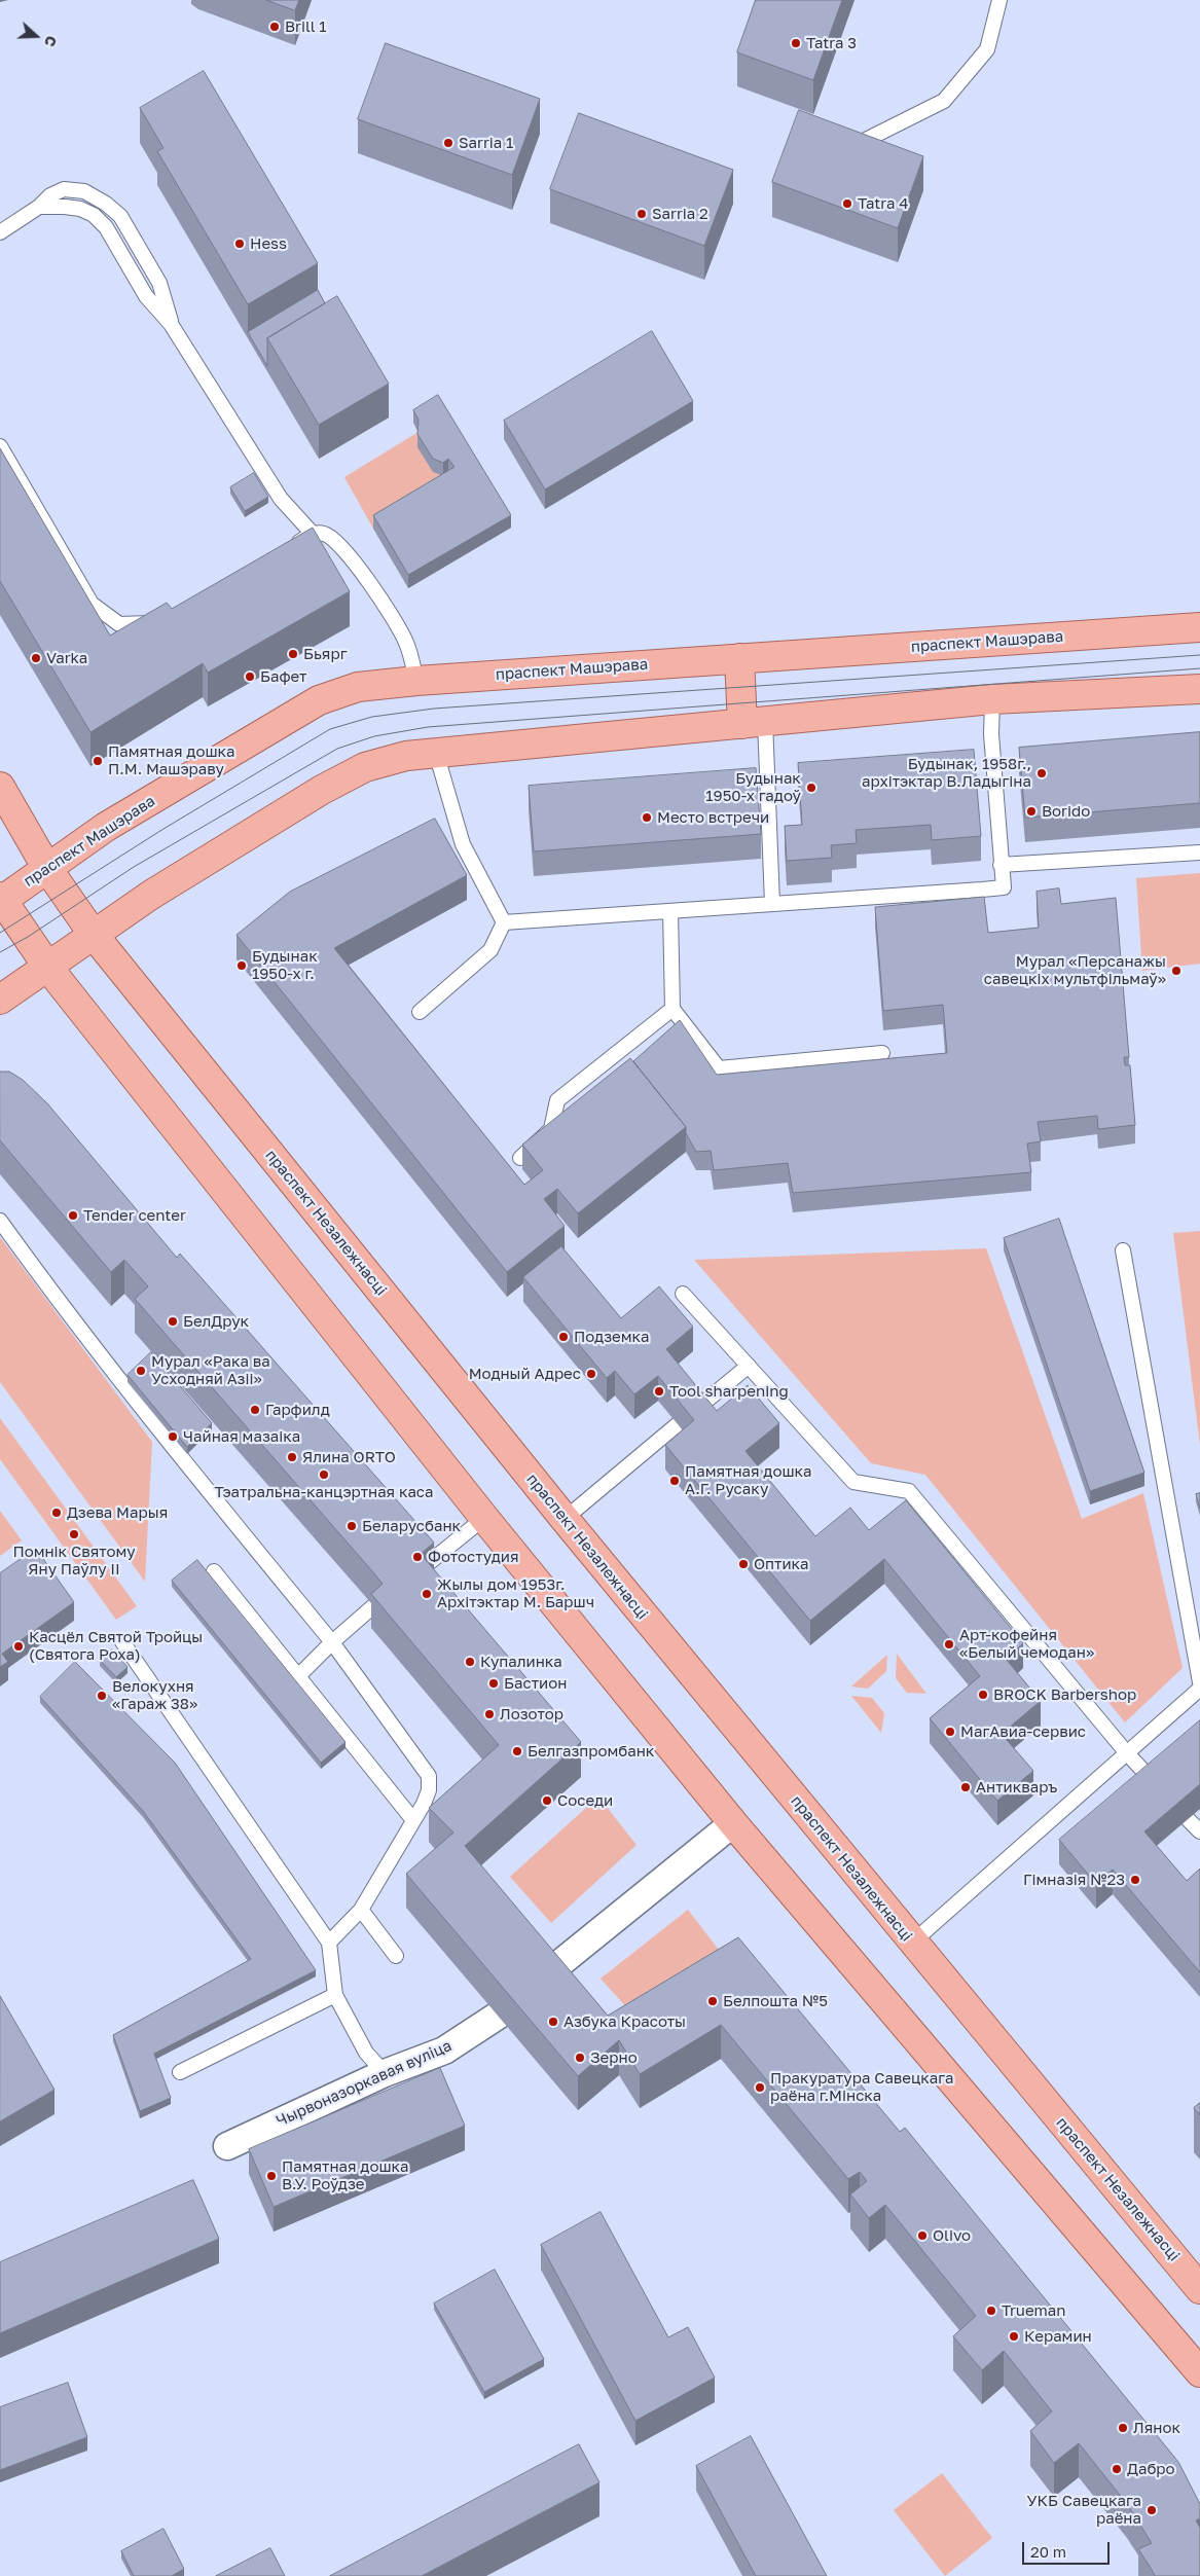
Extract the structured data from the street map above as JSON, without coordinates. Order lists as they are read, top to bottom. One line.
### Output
{"streets":{"main road":["праспект Машэрава","праспект Незалежнасці"],"street":["Чырвоназоркавая вуліца"]},"crossings":[["праспект Машэрава","праспект Незалежнасці"]],"places":["Brill 1","Tatra 3","Sarria 1","Tatra 4","Sarria 2","Hess","Бьярг","Varka","Бафет","Памятная дошка П.М. Машэраву","Будынак, 1958г., архітэктар В.Ладыгіна","Будынак 1950-х гадоў","Borido","Место встречи","Будынак 1950-х г.","Мурал «Персанажы савецкіх мультфільмаў»","Tender center","БелДрук","Подземка","Мурал «Рака ва Усходняй Азіі»","Модный Адрес","Tool sharpening","Гарфилд","Чайная мазаіка","Ялина ORTO","Тэатральна-канцэртная каса","Памятная дошка А.Г. Русаку","Дзева Марыя","Беларусбанк","Помнік Святому Яну Паўлу II","Фотостудия","Оптика","Жылы дом 1953г. Архітэктар М. Баршч","Арт-кофейня «Белый чемодан»","Касцёл Святой Тройцы (Святога Роха)","Купалинка","Бастион","BROCK Barbershop","Велокухня «Гараж 38»","Лозотор","МагАвиа-сервис","Белгазпромбанк","Антикваръ","Соседи","Гімназія №23","Белпошта №5","Азбука Красоты","Зерно","Пракуратура Савецкага раёна г.Мінска","Памятная дошка В.У. Роўдзе","Olivo","Trueman","Керамин","Лянок","Дабро","УКБ Савецкага раёна"],"scale_bar":"20 m","north":"right"}
